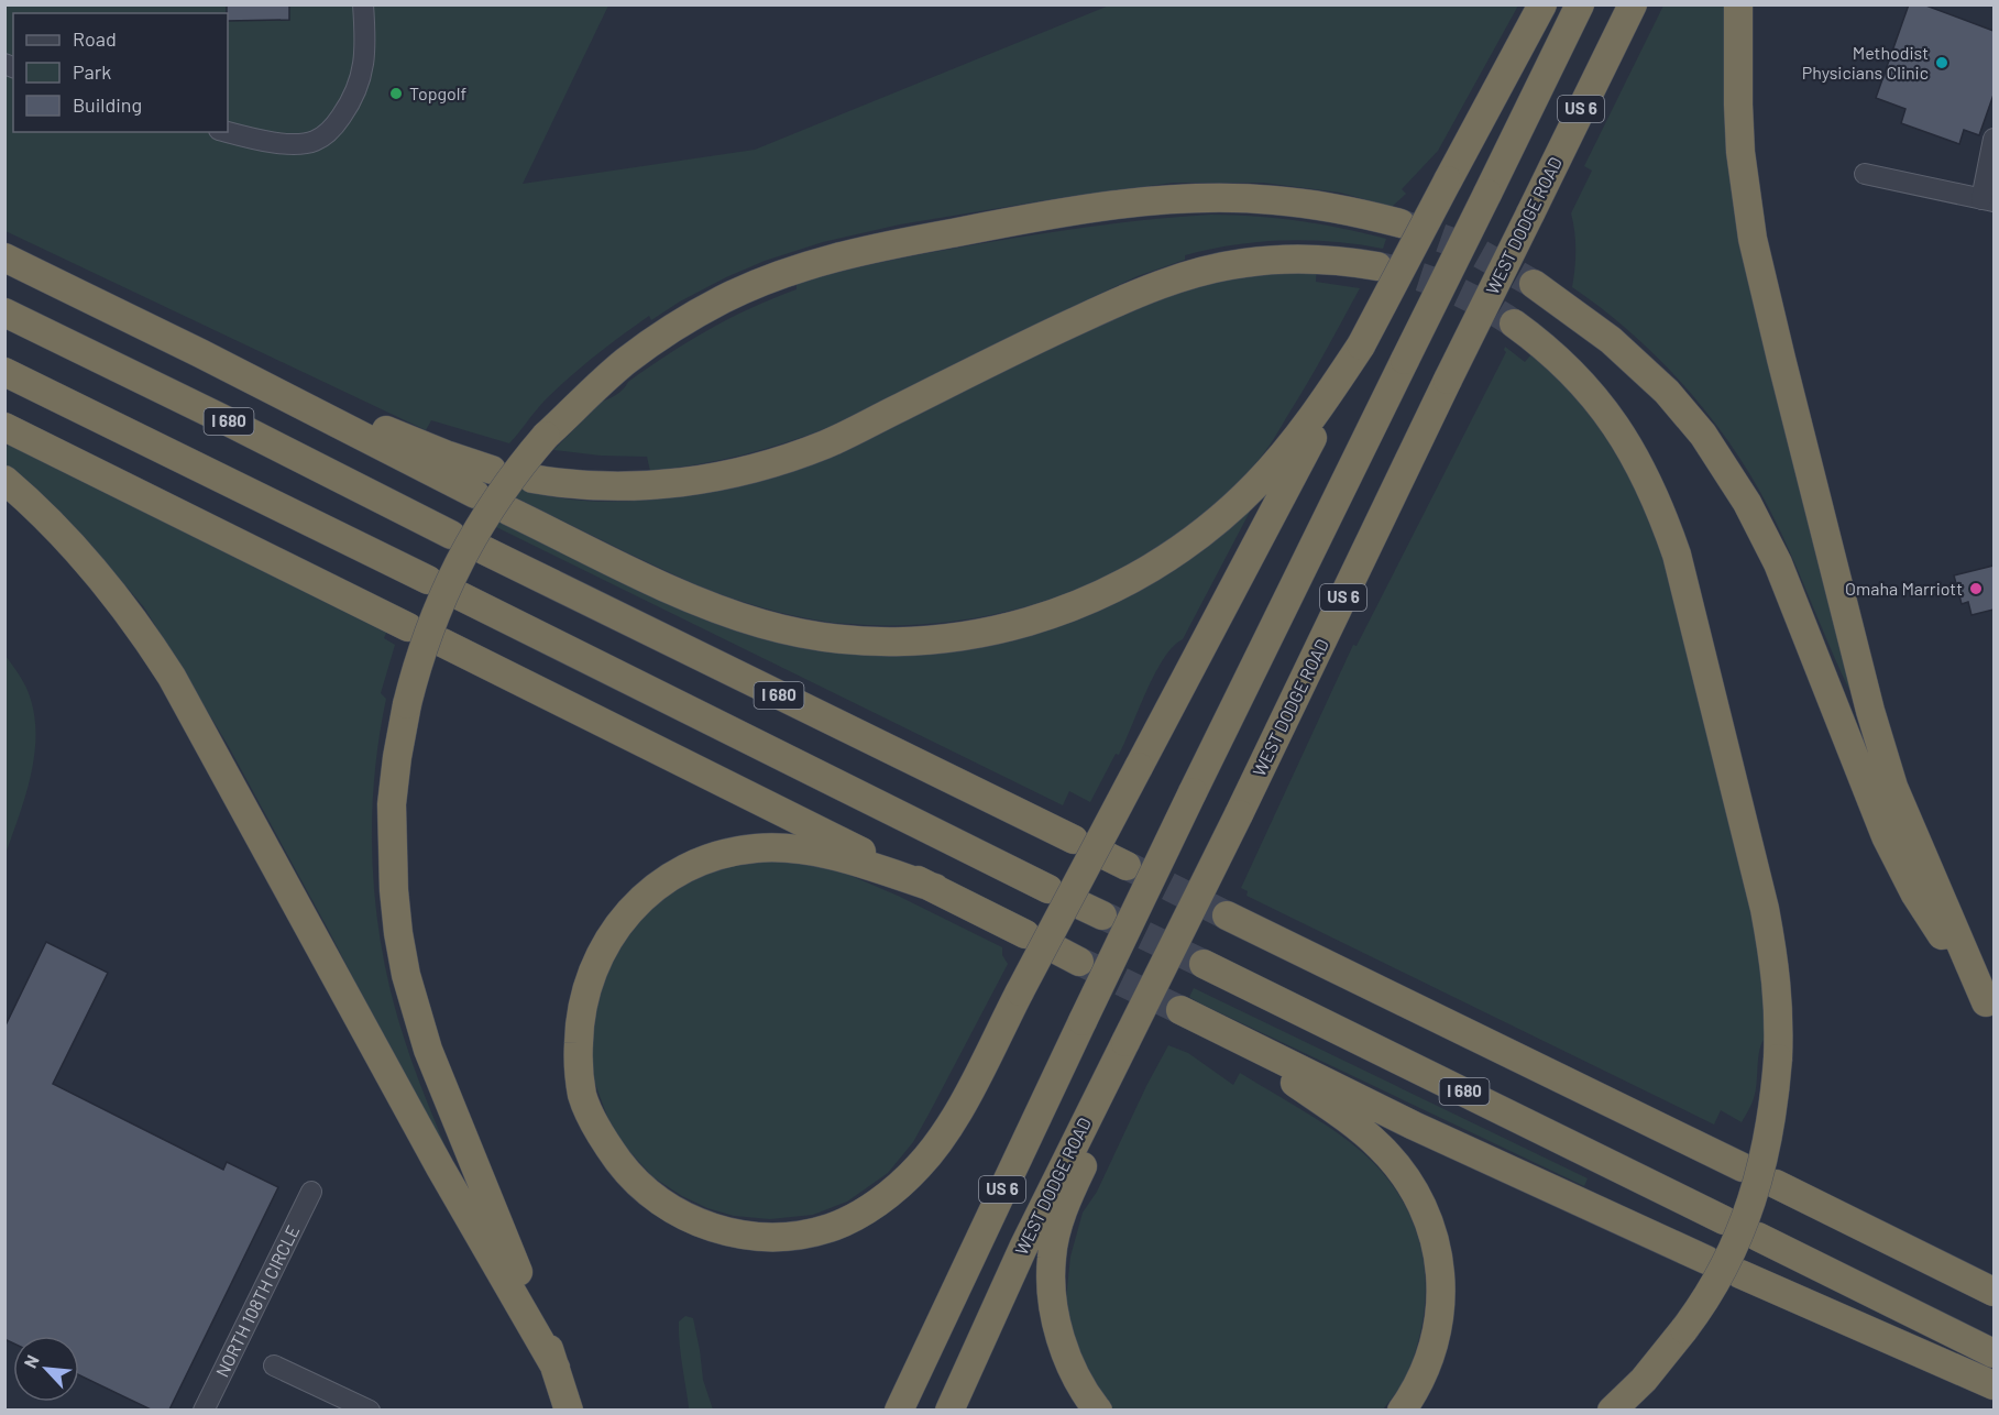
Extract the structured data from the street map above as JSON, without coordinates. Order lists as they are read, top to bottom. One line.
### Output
{"streets":{"highway":["US 6","WEST DODGE ROAD","I 680"],"street":["NORTH 108TH CIRCLE"]},"places":["Methodist Physicians Clinic","Topgolf","Omaha Marriott"],"legend":["Road","Park","Building"],"north":"top left"}
